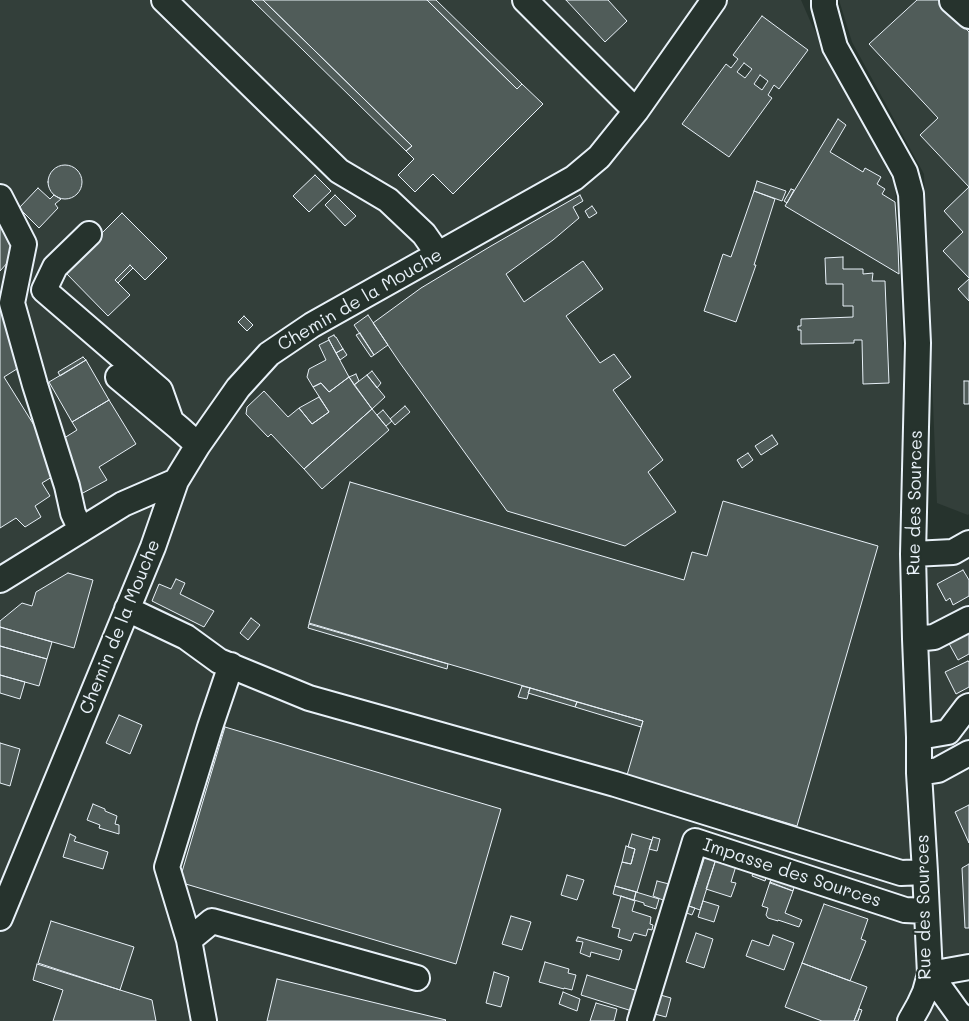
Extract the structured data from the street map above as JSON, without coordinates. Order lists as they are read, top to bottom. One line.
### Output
{"streets":{"street":["Chemin de la Mouche","Rue des Sources","Impasse des Sources"]},"crossings":[["Rue des Sources","Impasse des Sources"]]}
